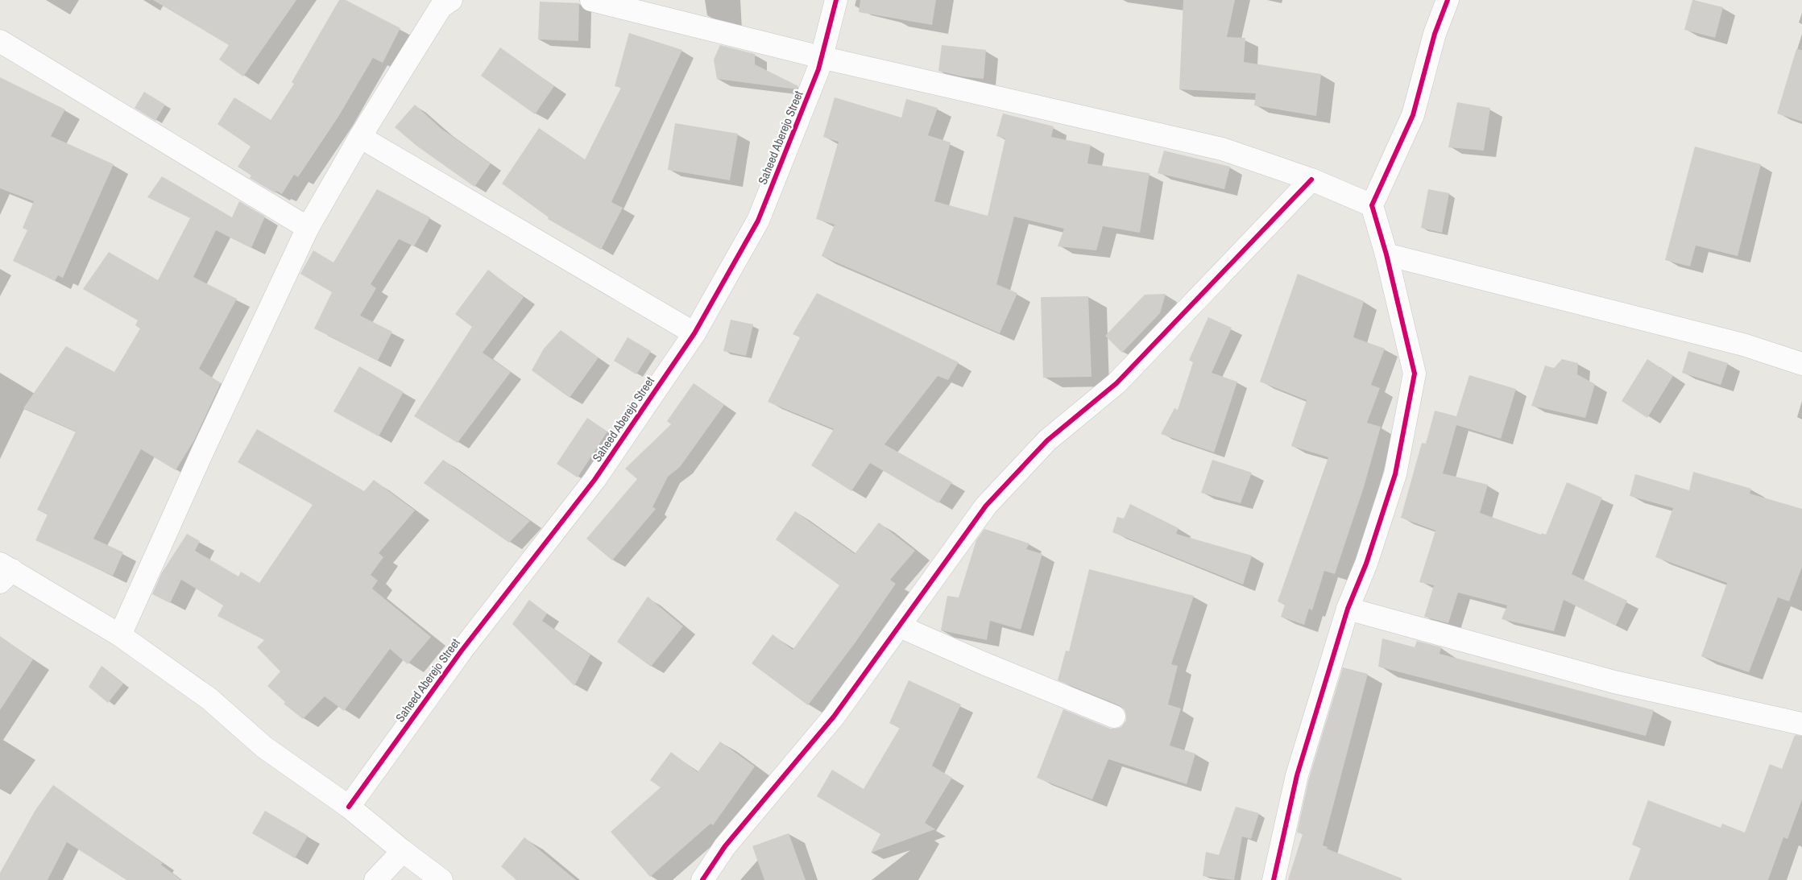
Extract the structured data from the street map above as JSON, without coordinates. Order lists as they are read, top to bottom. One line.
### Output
{"streets":{"street":["Saheed Aberejo Street"]}}
